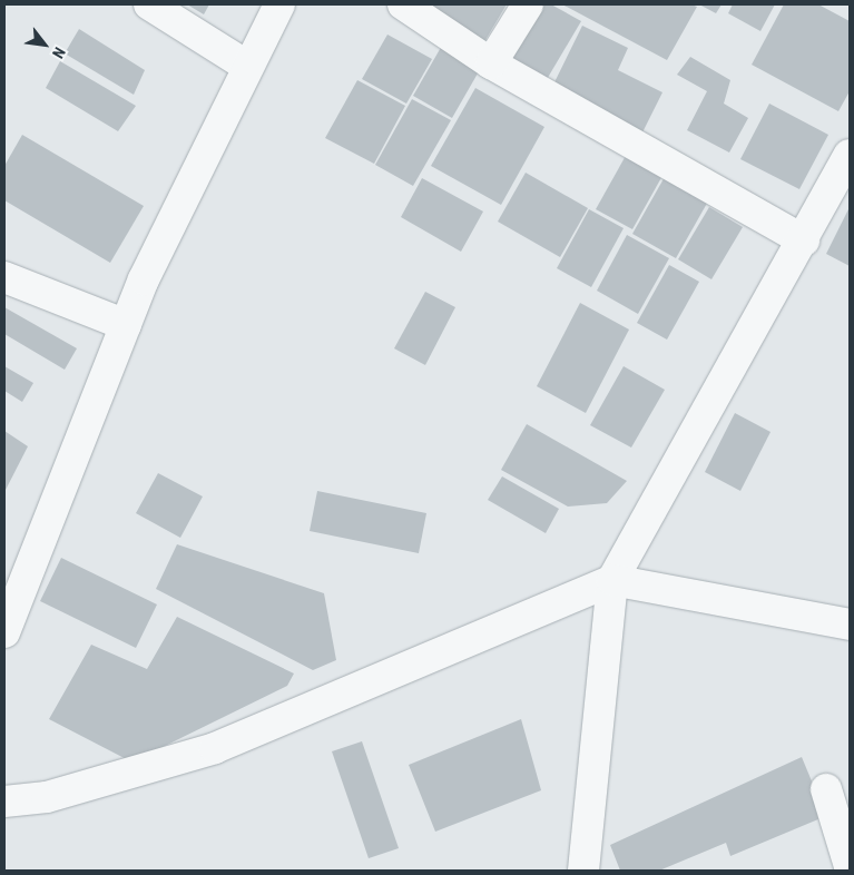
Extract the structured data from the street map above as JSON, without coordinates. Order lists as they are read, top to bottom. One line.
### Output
{"north":"bottom right"}
